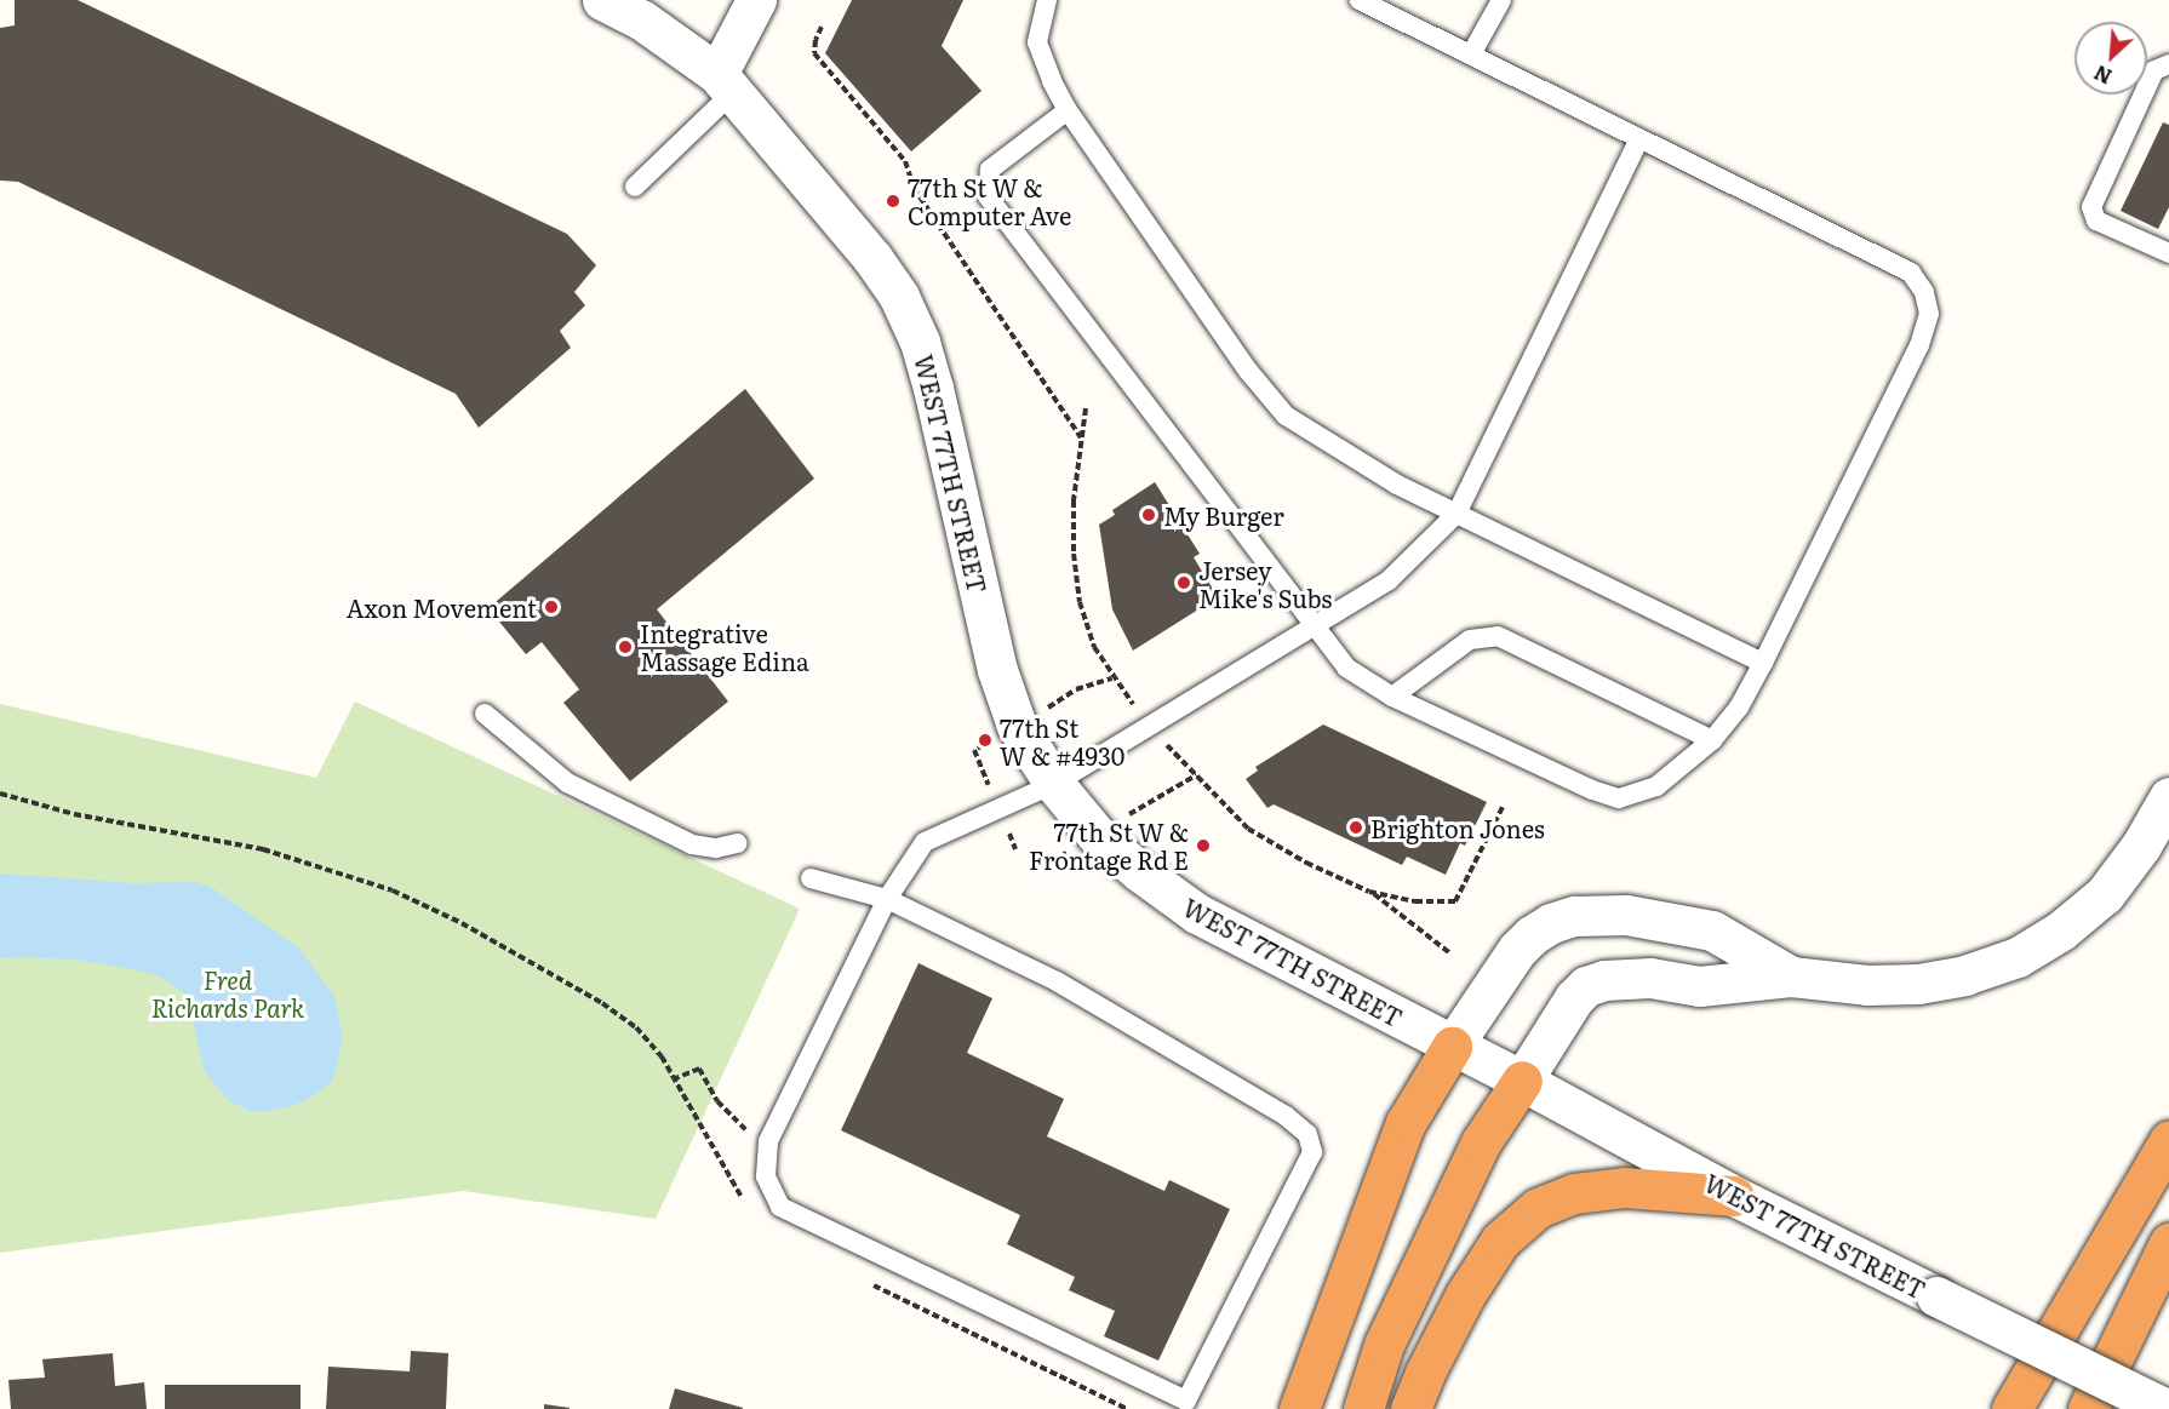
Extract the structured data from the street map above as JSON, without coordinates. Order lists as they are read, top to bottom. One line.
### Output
{"streets":{"street":["WEST 77TH STREET"]},"parks":["Fred Richards Park"],"places":["77th St W & Computer Ave","My Burger","Jersey Mike's Subs","Axon Movement","Integrative Massage Edina","77th St W & #4930","Brighton Jones","77th St W & Frontage Rd E"],"north":"bottom left"}
